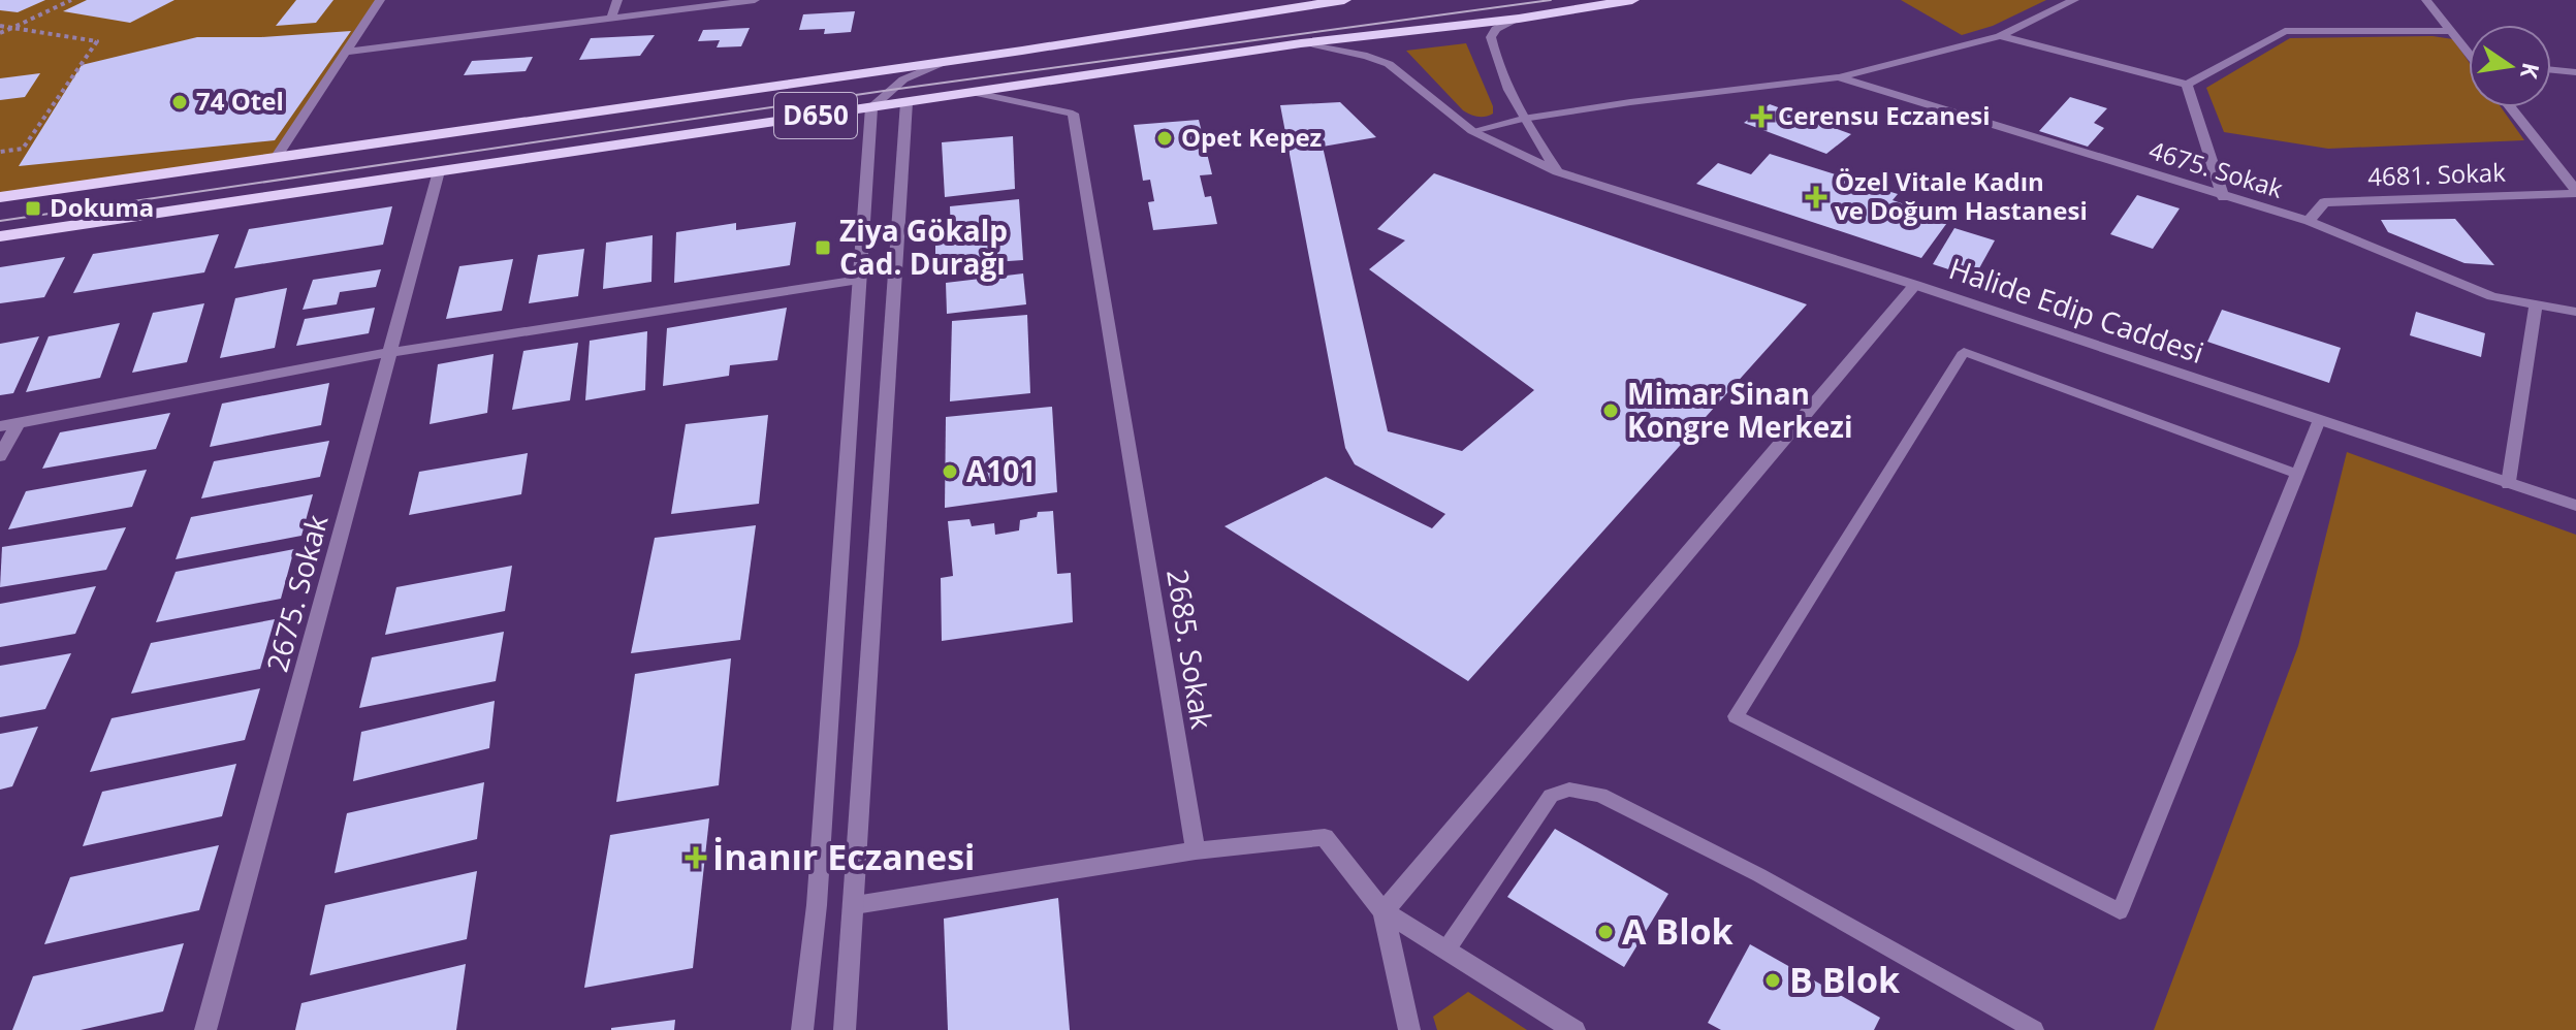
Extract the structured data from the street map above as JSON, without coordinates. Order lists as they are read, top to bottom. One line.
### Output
{"streets":{"highway":["D650"],"street":["4675. Sokak","4681. Sokak","Halide Edip Caddesi","2675. Sokak","2685. Sokak"]},"crossings":[["D650","Halide Edip Caddesi"],["D650","2675. Sokak"],["D650","2685. Sokak"],["4675. Sokak","4681. Sokak"]],"places":{"other":["74 Otel","Opet Kepez","Mimar Sinan Kongre Merkezi","A101","A Blok","B Blok"],"health":["Cerensu Eczanesi","Özel Vitale Kadın ve Doğum Hastanesi","İnanır Eczanesi"],"transit":["Dokuma","Ziya Gökalp Cad. Durağı"]},"north":"right"}
